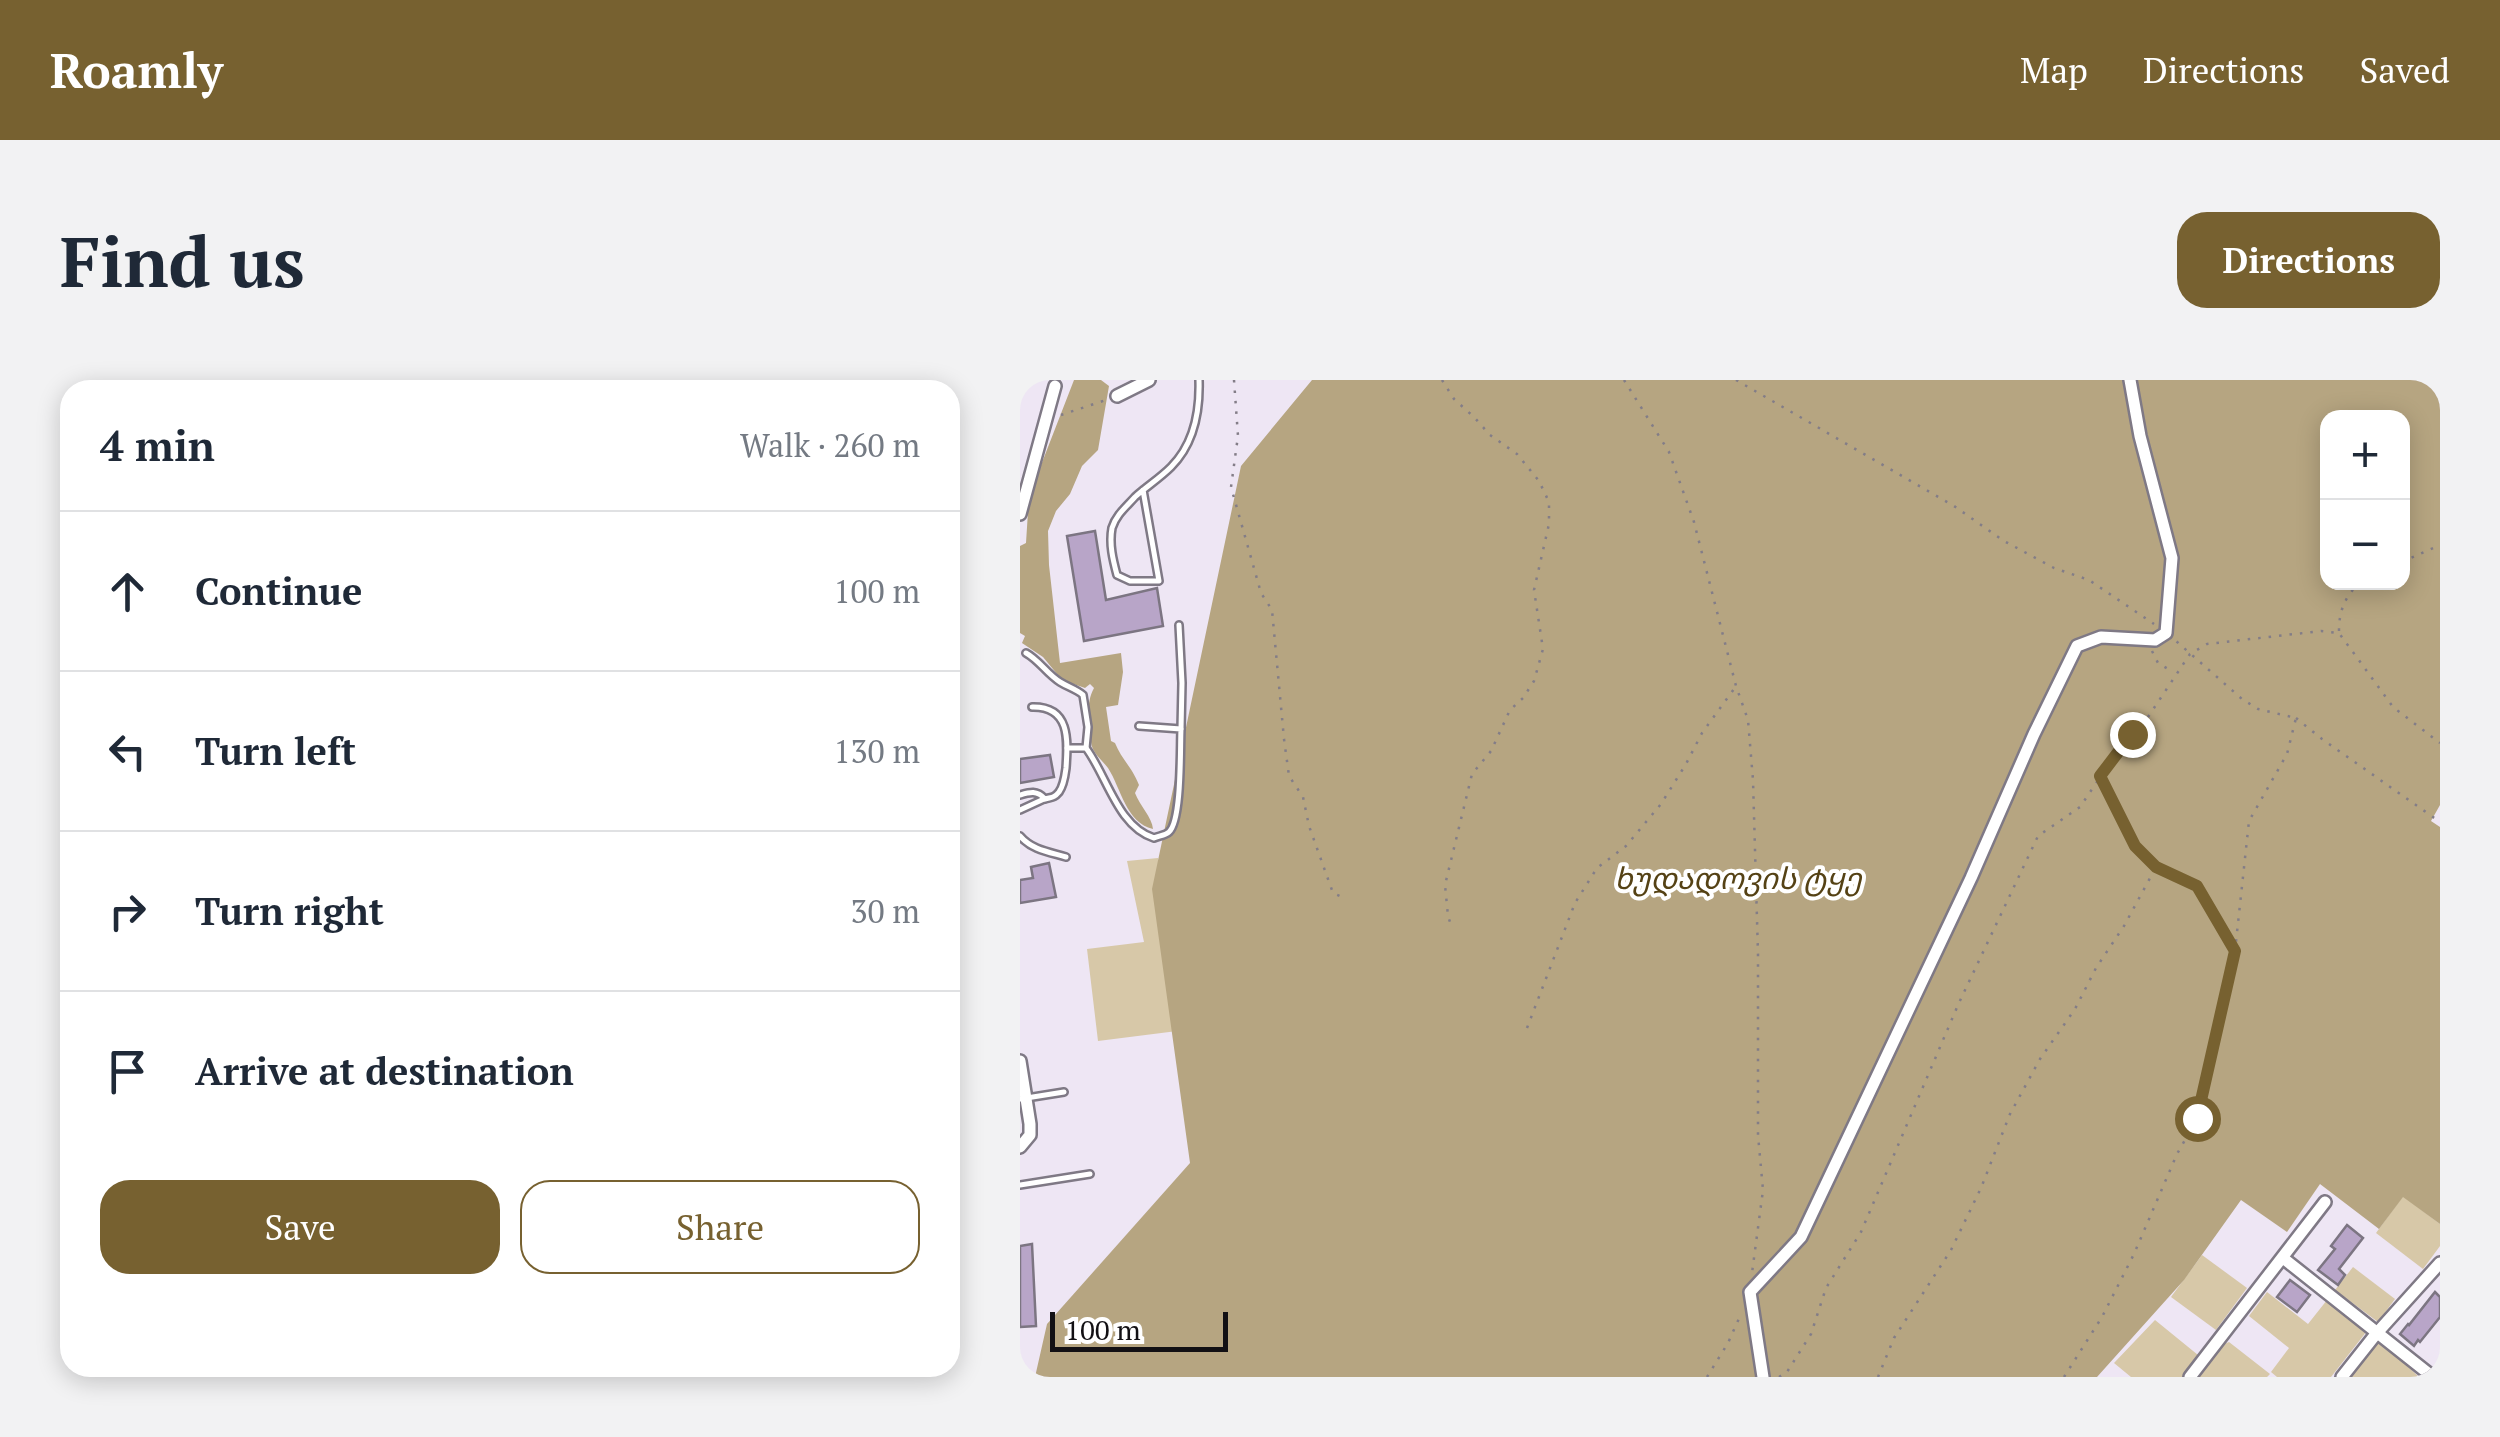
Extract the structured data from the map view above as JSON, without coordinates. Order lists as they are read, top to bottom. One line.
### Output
{"parks":["ხუდადოვის ტყე"],"scale_bar":"100 m","page":{"header":"Roamly","nav":["Map","Directions","Saved"],"buttons":["Directions",["Save","Share"]],"title":"Find us","heading":["4 min","Walk · 260 m"],"map_buttons":["+","−"],"list":[["Continue","100 m"],["Turn left","130 m"],["Turn right","30 m"],"Arrive at destination"],"scale":"100 m"}}
